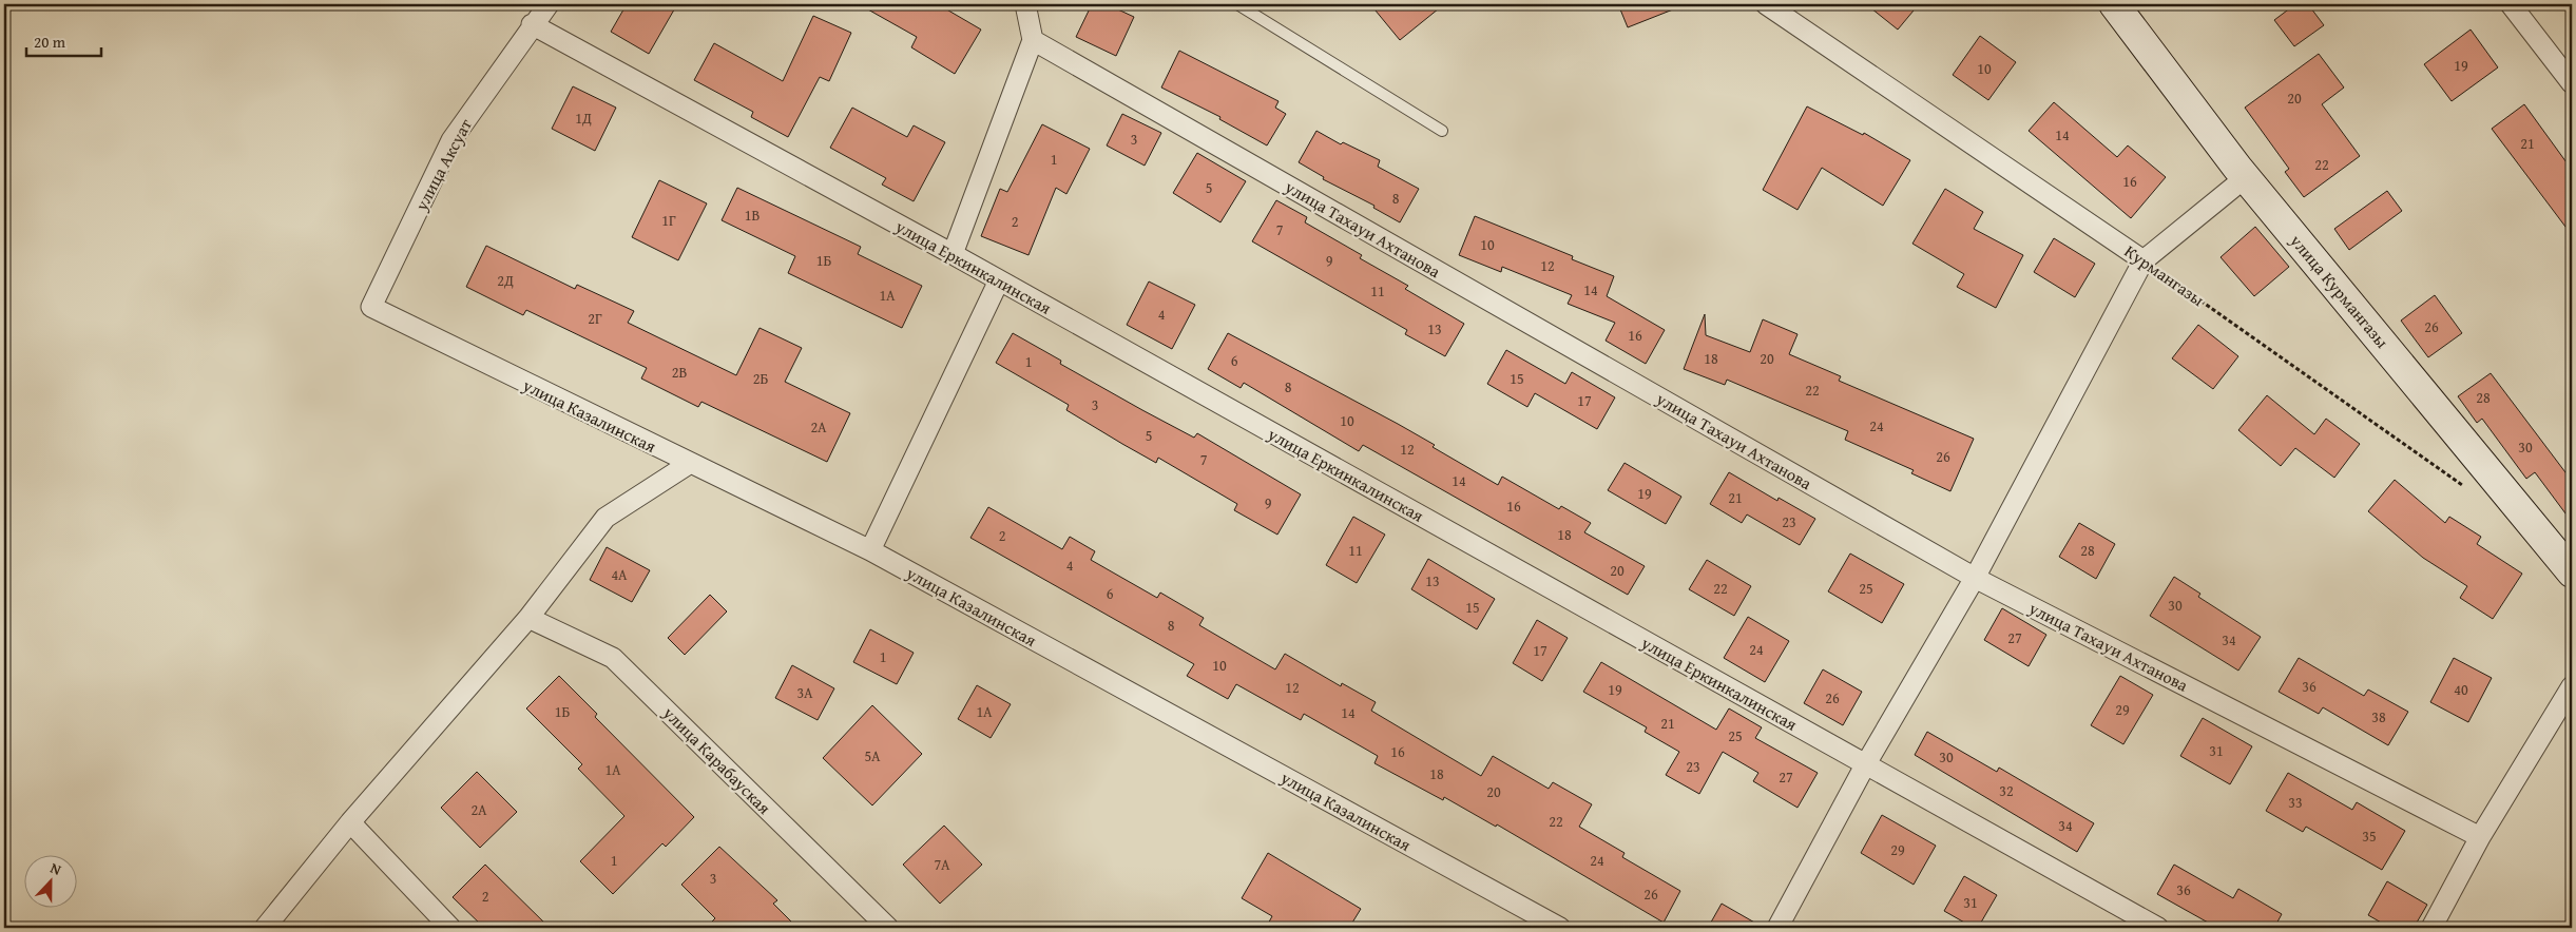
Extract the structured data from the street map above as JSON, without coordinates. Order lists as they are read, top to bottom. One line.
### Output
{"streets":{"street":["улица Аксуат","улица Тахауи Ахтанова","улица Еркинкалинская","Курмангазы","улица Курмангазы","улица Казалинская","улица Карабауская"]},"crossings":[["улица Аксуат","улица Еркинкалинская"],["улица Аксуат","улица Казалинская"]],"house_numbers":["19","10","20","1Д","14","3","21","1","22","16","5","8","1В","1Г","2","7","10","1Б","9","12","2Д","14","11","1А","4","2Г","26","13","16","18","20","6","1","2В","2Б","15","8","22","28","17","3","10","24","2А","5","30","12","26","7","14","19","21","9","16","23","18","2","11","28","4","20","4А","13","22","25","6","30","15","8","27","34","24","17","1","10","36","12","19","40","3А","26","29","1Б","1А","14","38","21","25","31","16","5А","30","23","1А","18","27","32","20","33","2А","22","34","35","29","1","24","7А","3","36","26","2","31"],"scale_bar":"20 m","north":"top"}
